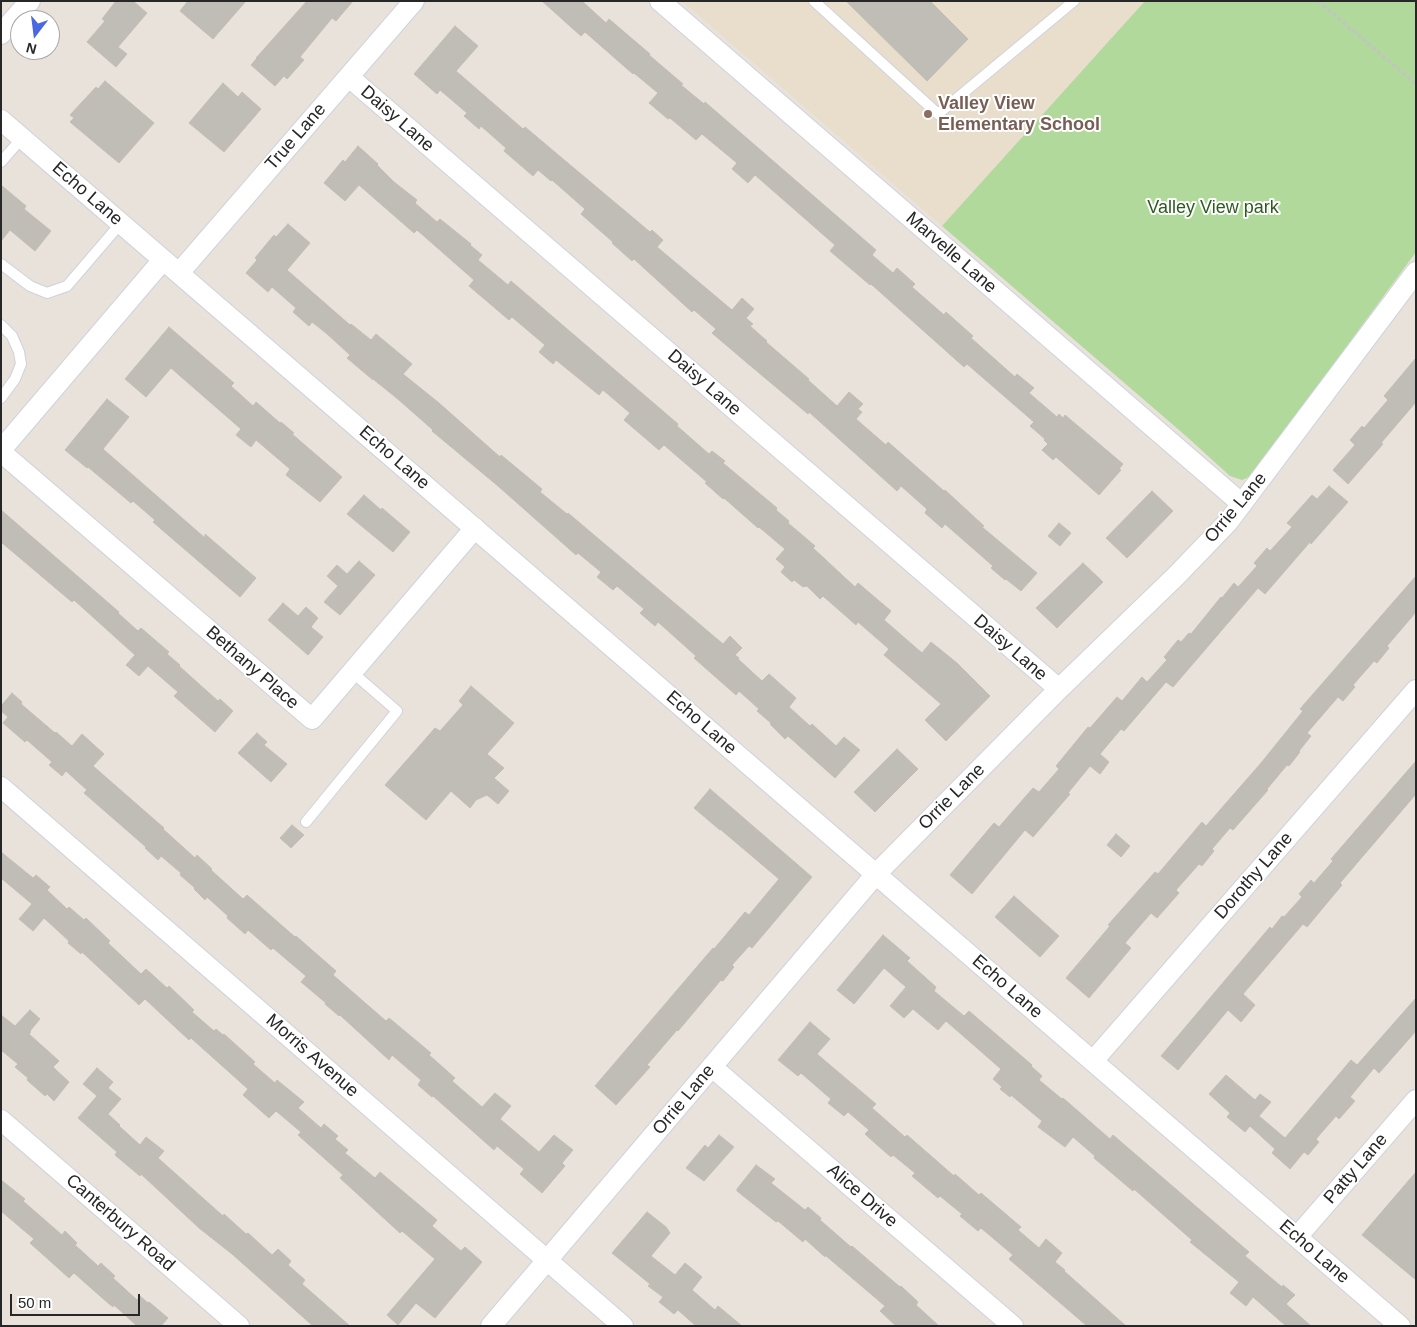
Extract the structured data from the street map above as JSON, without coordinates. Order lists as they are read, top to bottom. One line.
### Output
{"streets":{"street":["Daisy Lane","True Lane","Echo Lane","Marvelle Lane","Orrie Lane","Bethany Place","Dorothy Lane","Morris Avenue","Patty Lane","Alice Drive","Canterbury Road"]},"crossings":[["Daisy Lane","True Lane"],["Daisy Lane","Orrie Lane"],["True Lane","Echo Lane"],["Echo Lane","Orrie Lane"],["Echo Lane","Bethany Place"],["Echo Lane","Dorothy Lane"],["Echo Lane","Patty Lane"],["Marvelle Lane","Orrie Lane"],["Orrie Lane","Morris Avenue"],["Orrie Lane","Alice Drive"]],"parks":["Valley View park"],"places":["Valley View Elementary School"],"scale_bar":"50 m","north":"bottom"}
